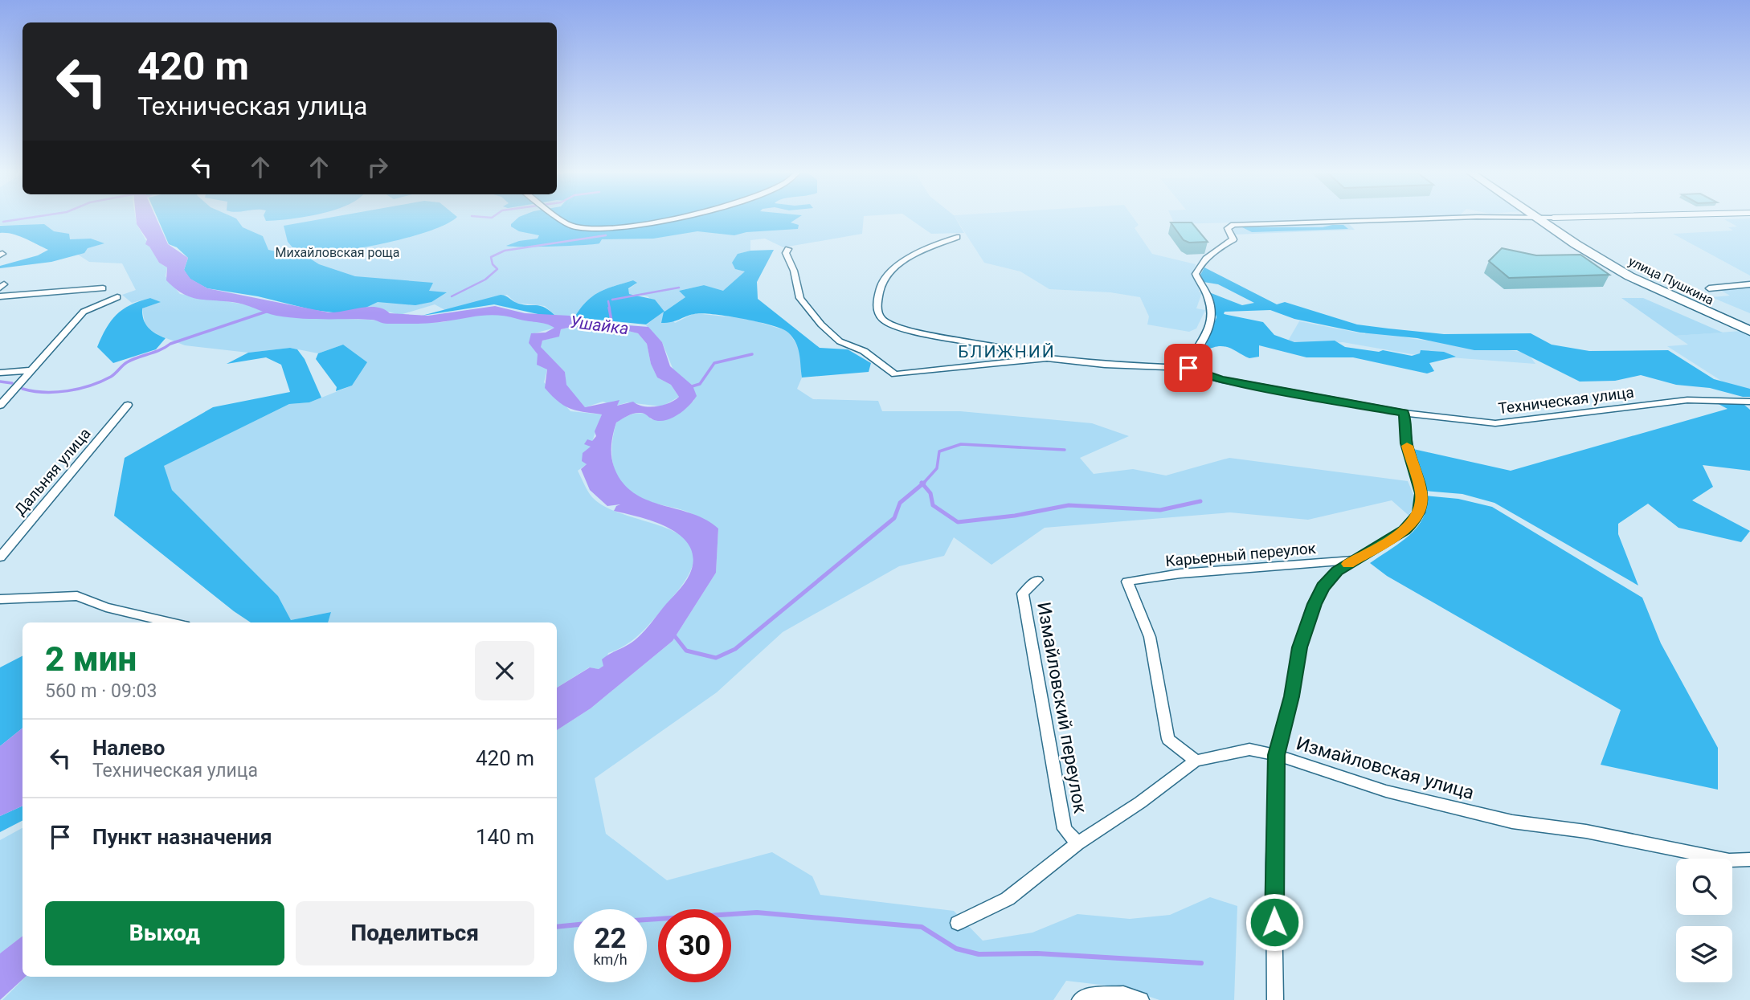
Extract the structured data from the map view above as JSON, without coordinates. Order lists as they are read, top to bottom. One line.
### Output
{"streets":{"main road":["улица Пушкина"],"street":["Техническая улица","Дальняя улица","Карьерный переулок","Измайловский переулок","Измайловская улица"]},"crossings":[["Карьерный переулок","Измайловская улица"],["Измайловский переулок","Измайловская улица"]],"districts":["БЛИЖНИЙ"],"water":["Ушайка"],"parks":["Михайловская роща"],"page":{"turn":["420 m","Техническая улица"],"heading":["2 мин","560 m · 09:03"],"list":[{"name":"Налево","note":"Техническая улица","value":"420 m"},{"name":"Пункт назначения","value":"140 m"}],"buttons":["Выход","Поделиться"],"speed":"22 km/h","limit":"30"}}
